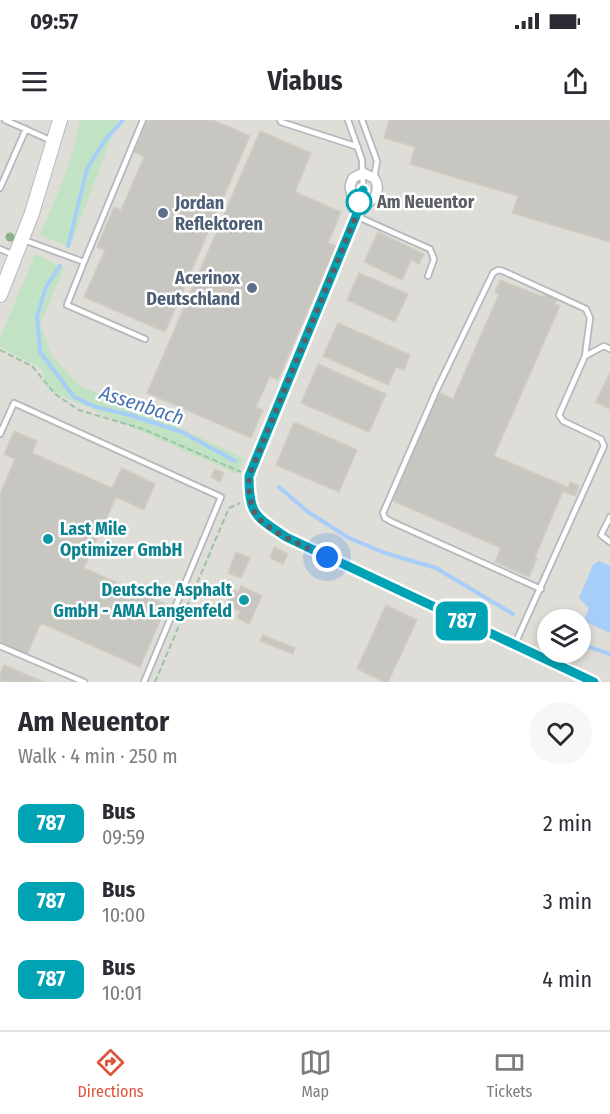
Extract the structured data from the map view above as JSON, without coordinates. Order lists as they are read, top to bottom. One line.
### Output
{"water":["Assenbach"],"places":["Am Neuentor","Jordan Reflektoren","Acerinox Deutschland","Last Mile Optimizer GmbH","Deutsche Asphalt GmbH - AMA Langenfeld"],"lines":["bus line 787"],"page":{"status":"09:57","header":"Viabus","on_map":"787","heading":["Am Neuentor","Walk · 4 min · 250 m"],"list":[{"mark":"787","name":"Bus","note":"09:59","value":"2 min"},{"mark":"787","name":"Bus","note":"10:00","value":"3 min"},{"mark":"787","name":"Bus","note":"10:01","value":"4 min"}],"tabs":["Directions","Map","Tickets"]}}
